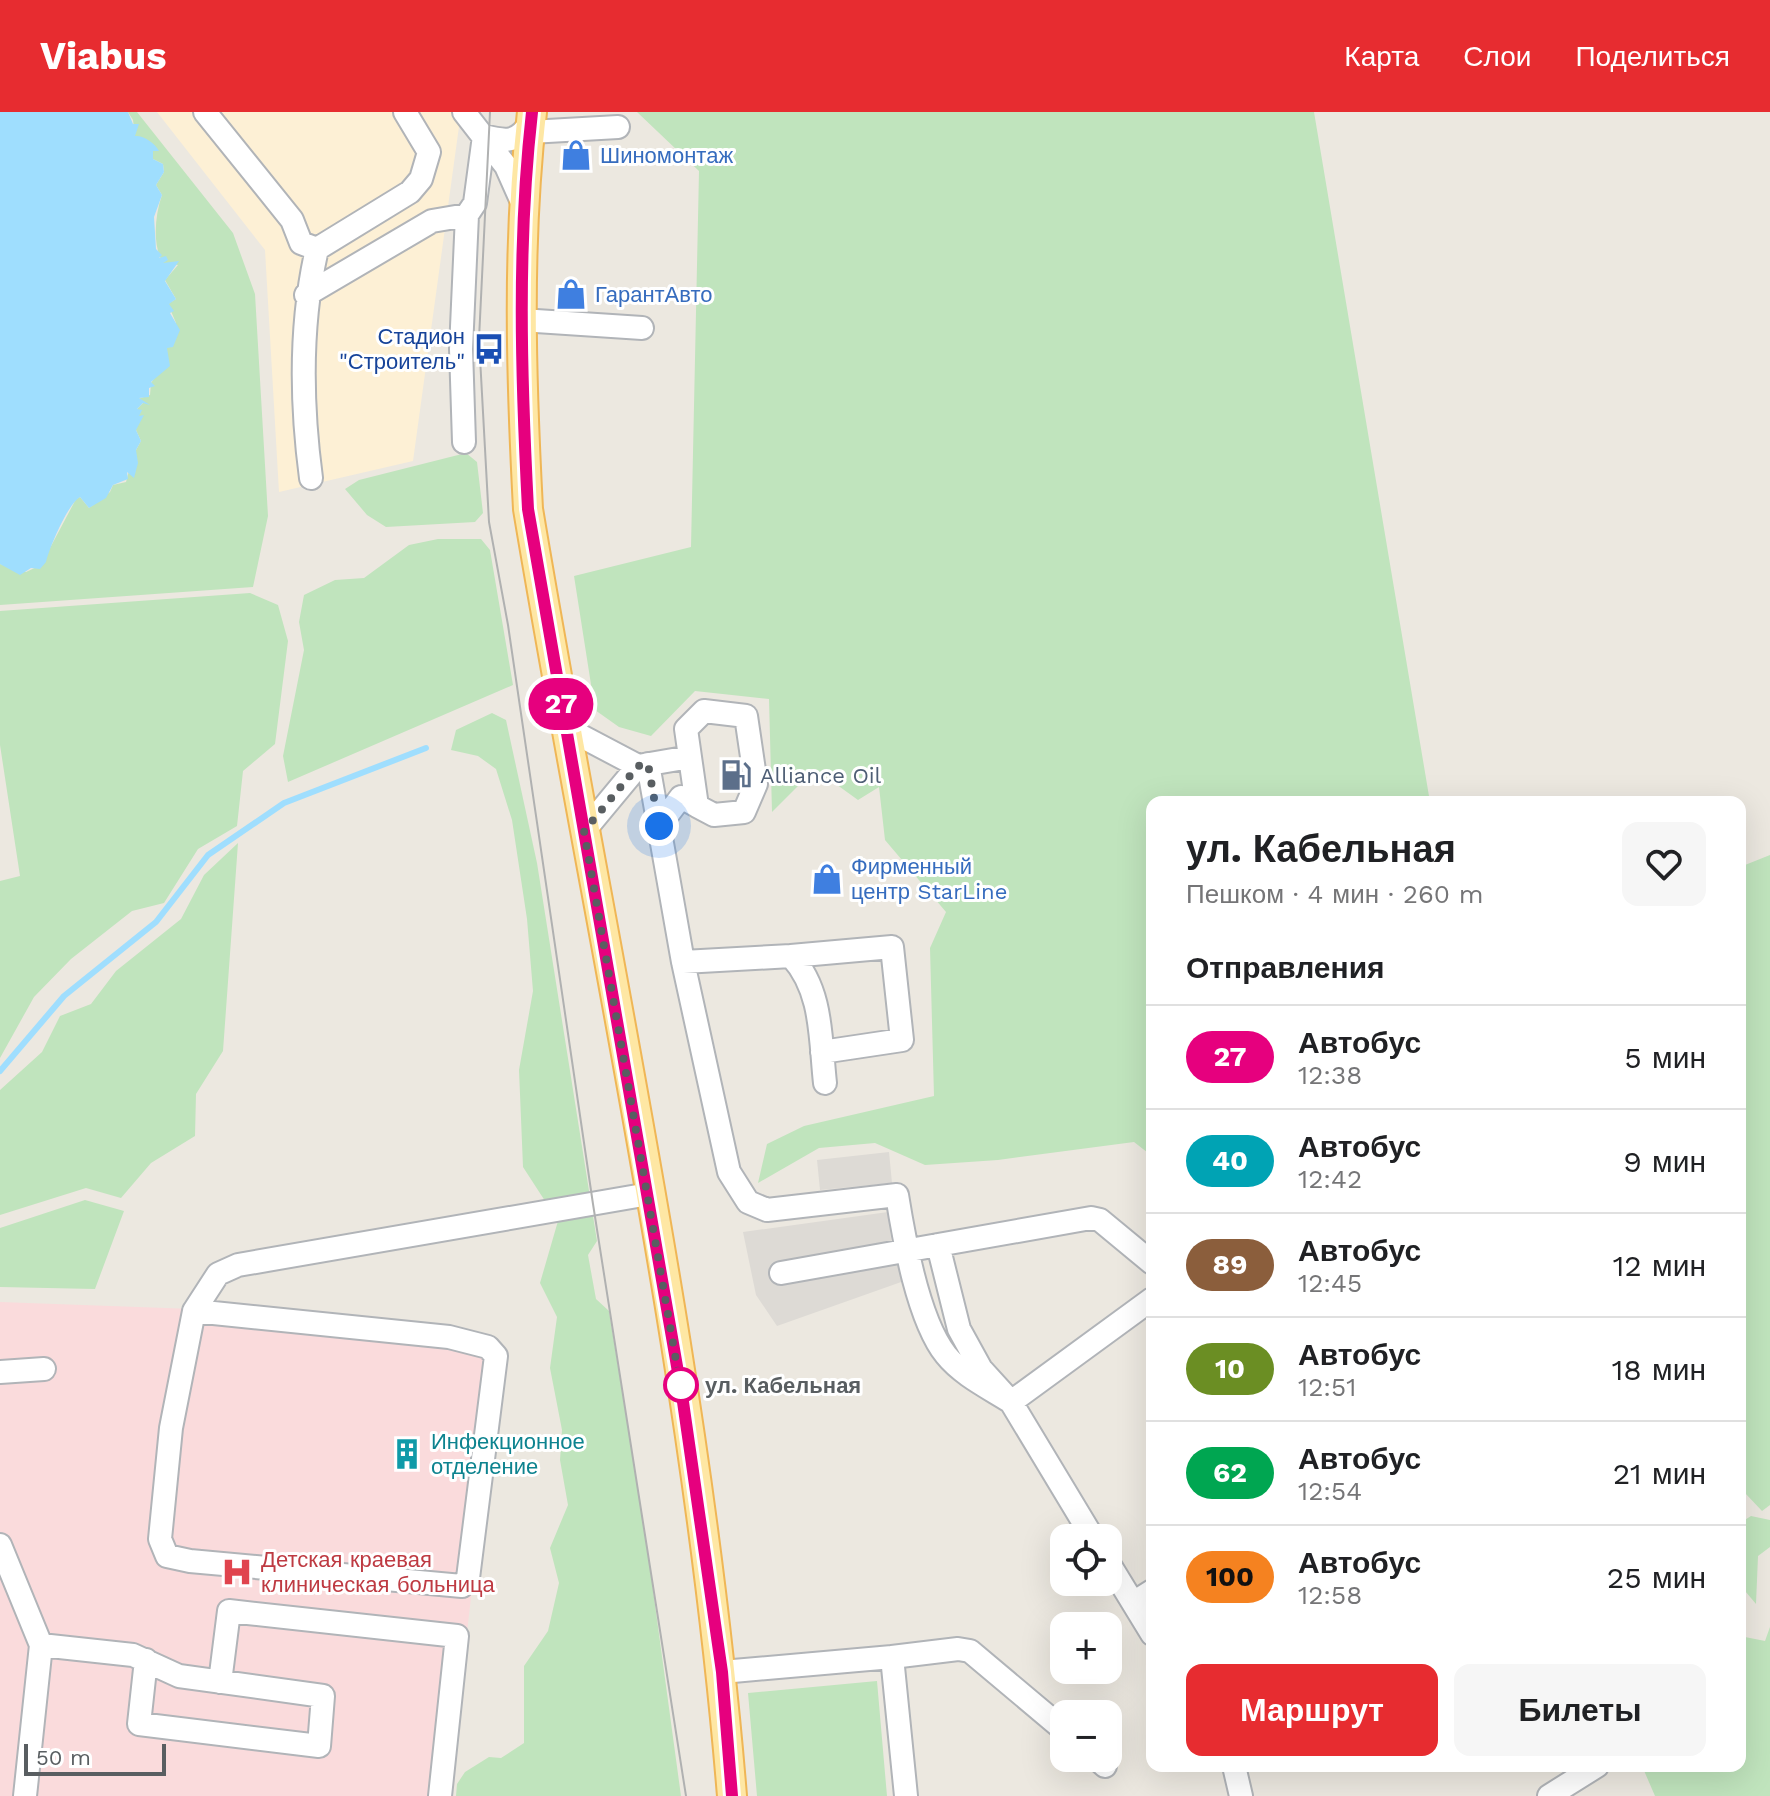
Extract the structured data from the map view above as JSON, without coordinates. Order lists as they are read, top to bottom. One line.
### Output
{"places":{"shop":["Шиномонтаж","ГарантАвто","Фирменный центр StarLine"],"bus stop":["Стадион \"Строитель\""],"fuel station":["Alliance Oil"],"other":["ул. Кабельная"],"building":["Инфекционное отделение"],"hospital":["Детская краевая клиническая больница"]},"lines":["bus line 27"],"scale_bar":"50 m","page":{"header":"Viabus","nav":["Карта","Слои","Поделиться"],"on_map":"27","heading":[["ул. Кабельная","Пешком · 4 мин · 260 m"],"Отправления"],"list":[{"mark":"27","name":"Автобус","note":"12:38","value":"5 мин"},{"mark":"40","name":"Автобус","note":"12:42","value":"9 мин"},{"mark":"89","name":"Автобус","note":"12:45","value":"12 мин"},{"mark":"10","name":"Автобус","note":"12:51","value":"18 мин"},{"mark":"62","name":"Автобус","note":"12:54","value":"21 мин"},{"mark":"100","name":"Автобус","note":"12:58","value":"25 мин"}],"map_buttons":["+","−"],"buttons":["Маршрут","Билеты"],"scale":"50 m"}}
